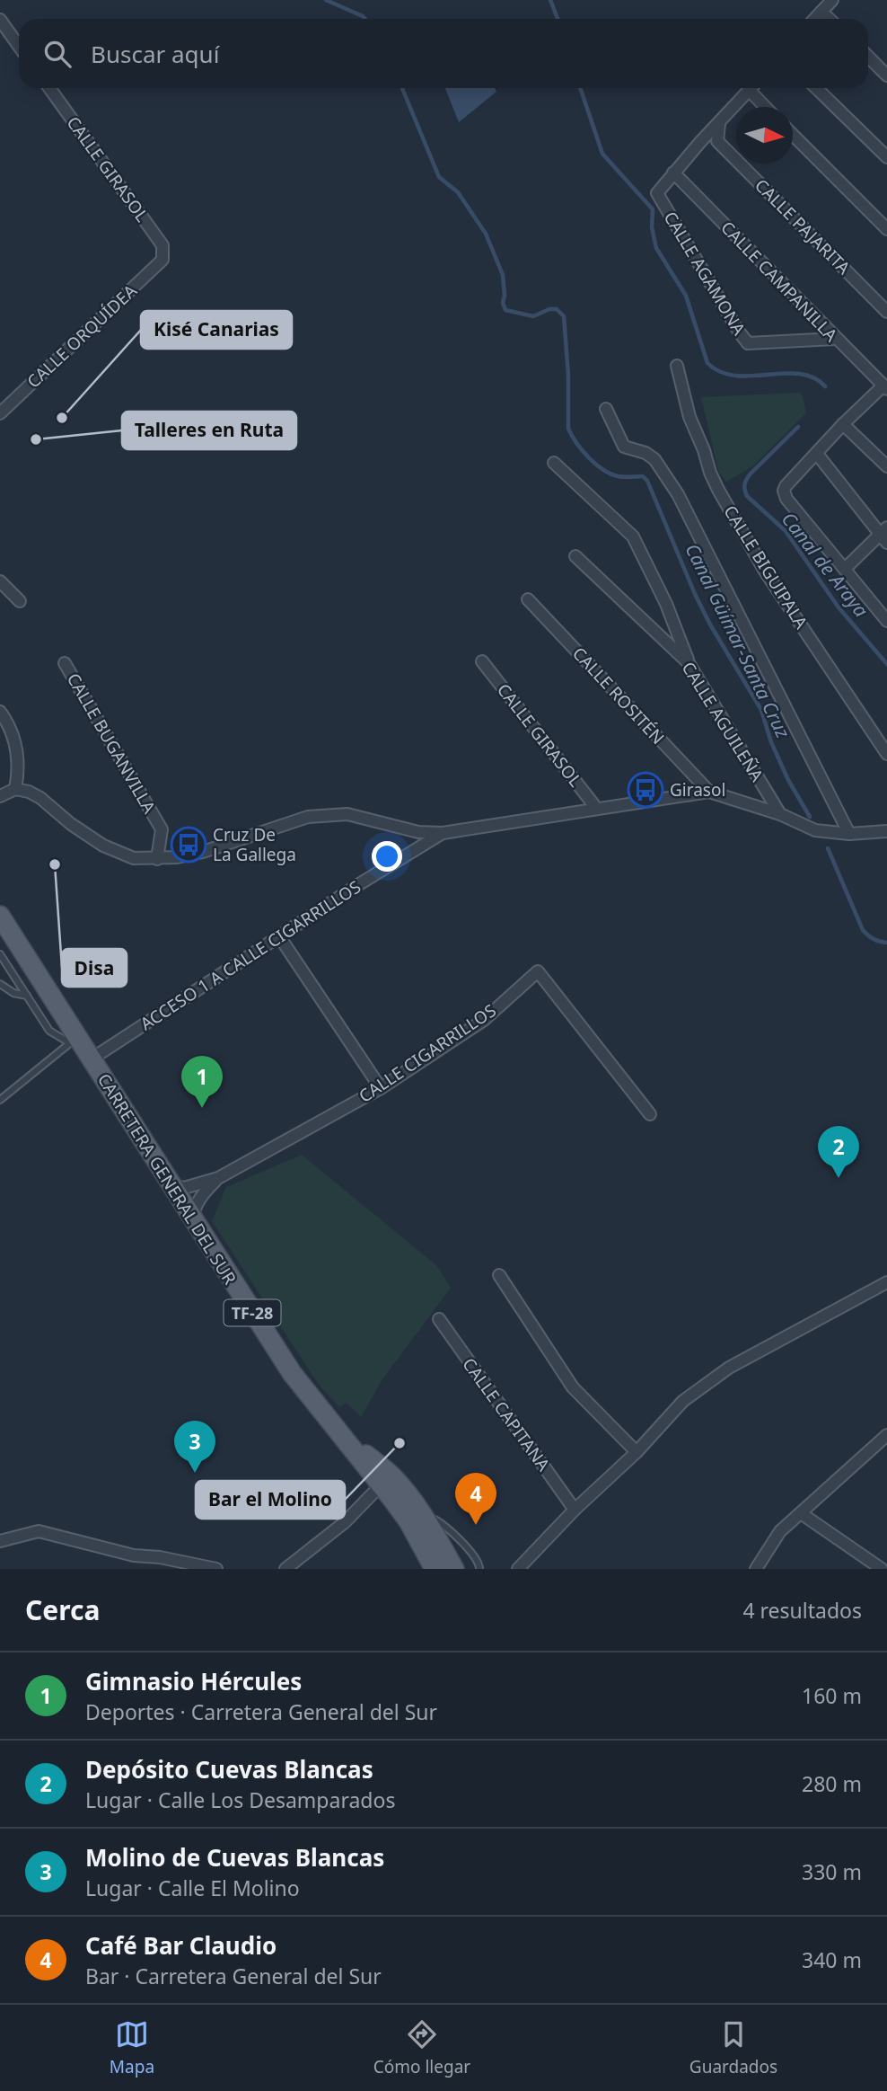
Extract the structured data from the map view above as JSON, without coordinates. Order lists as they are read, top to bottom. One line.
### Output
{"streets":{"main road":["CARRETERA GENERAL DEL SUR","TF-28"],"street":["CALLE GIRASOL","CALLE PAJARITA","CALLE AGAMONA","CALLE CAMPANILLA","CALLE ORQUÍDEA","CALLE BIGUIPALA","CALLE ROSITÉN","CALLE AGUILEÑA","CALLE BUGANVILLA","ACCESO 1 A CALLE CIGARRILLOS","CALLE CIGARRILLOS","CALLE CAPITANA"]},"crossings":[["CALLE GIRASOL","CALLE ORQUÍDEA"],["CALLE AGAMONA","CALLE CAMPANILLA"],["ACCESO 1 A CALLE CIGARRILLOS","CARRETERA GENERAL DEL SUR"]],"water":["Canal de Araya","Canal Güímar-Santa Cruz"],"places":{"other":["Kisé Canarias","Talleres en Ruta","Disa","Bar el Molino"],"bus stop":["Girasol","Cruz De La Gallega"]},"north":"right","page":{"search":"Buscar aquí","pins":["1","2","3","4"],"heading":["Cerca","4 resultados"],"list":[{"mark":"1","name":"Gimnasio Hércules","note":"Deportes · Carretera General del Sur","value":"160 m"},{"mark":"2","name":"Depósito Cuevas Blancas","note":"Lugar · Calle Los Desamparados","value":"280 m"},{"mark":"3","name":"Molino de Cuevas Blancas","note":"Lugar · Calle El Molino","value":"330 m"},{"mark":"4","name":"Café Bar Claudio","note":"Bar · Carretera General del Sur","value":"340 m"}],"nav":["Mapa","Cómo llegar","Guardados"]}}
